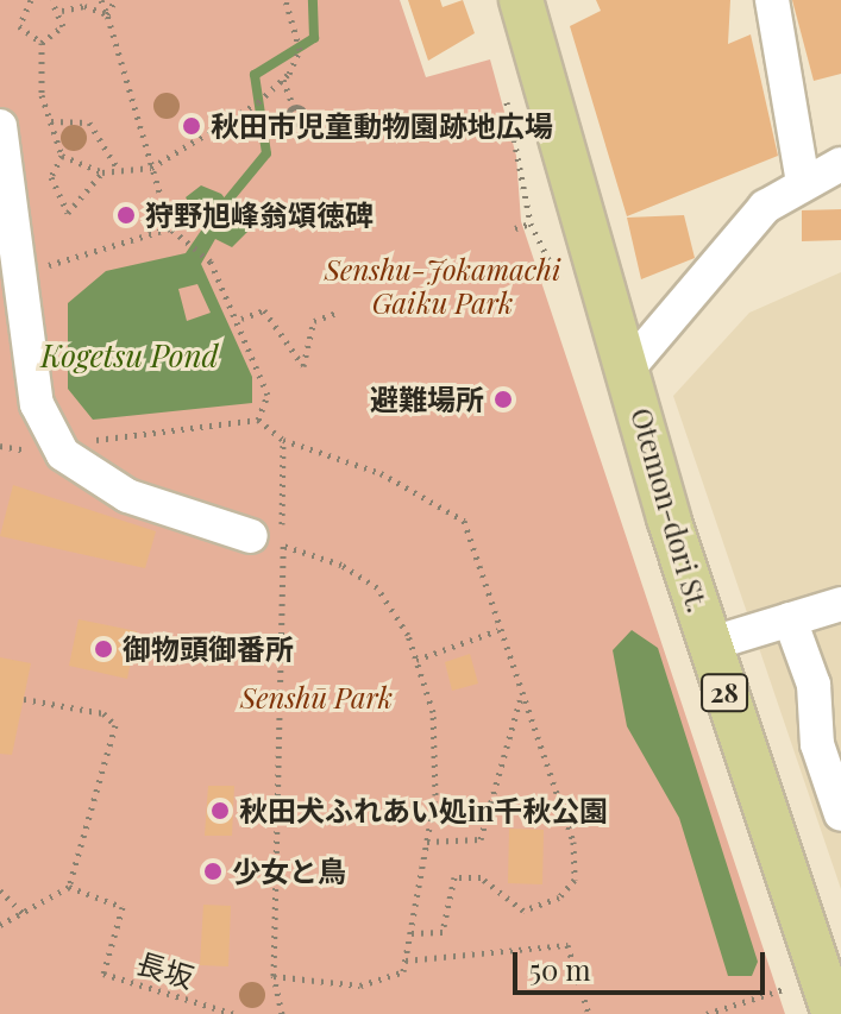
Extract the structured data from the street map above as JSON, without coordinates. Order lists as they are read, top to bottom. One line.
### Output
{"streets":{"main road":["Otemon-dori St.","28"],"path":["長坂"]},"water":["Kogetsu Pond"],"parks":["Senshu-Jokamachi Gaiku Park","Senshū Park"],"places":["秋田市児童動物園跡地広場","狩野旭峰翁頌徳碑","避難場所","御物頭御番所","秋田犬ふれあい処in千秋公園","少女と鳥"],"scale_bar":"50 m"}
